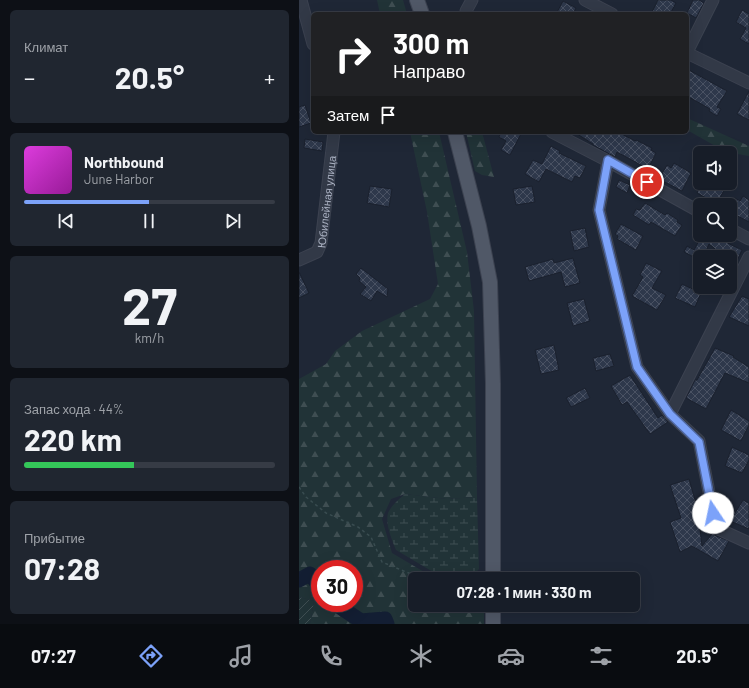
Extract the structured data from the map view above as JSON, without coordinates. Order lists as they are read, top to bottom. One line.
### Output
{"streets":{"street":["Юбилейная улица"]},"page":{"tile":["Климат",["27","km/h"],["Запас хода · 44%","220 km"],["Прибытие","07:28"]],"turn":["300 m","Направо"],"heat":["−","20.5°","+"],"then":"Затем","song":["Northbound","June Harbor"],"limit":"30","trip":"07:28 · 1 мин · 330 m","tabs":["07:27","20.5°"]}}
